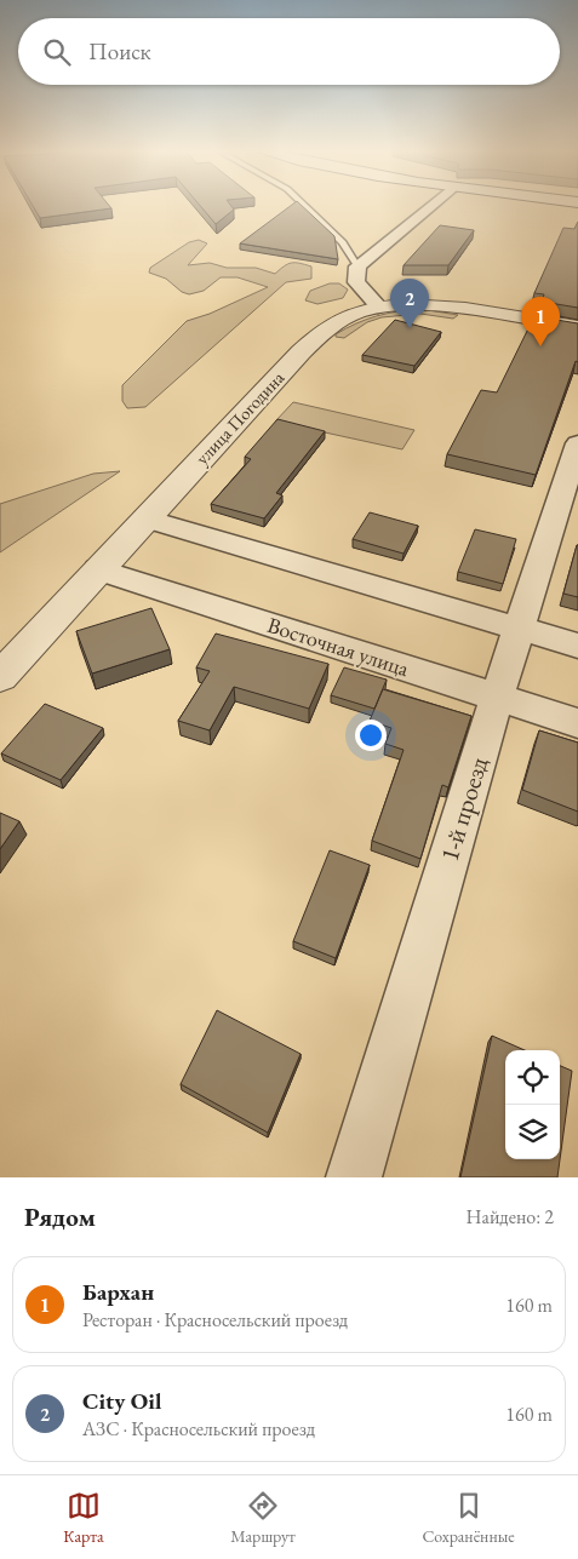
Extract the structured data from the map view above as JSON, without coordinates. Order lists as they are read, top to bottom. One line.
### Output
{"streets":{"street":["улица Погодина","Восточная улица","1-й проезд"]},"crossings":[["улица Погодина","Восточная улица"],["Восточная улица","1-й проезд"]],"page":{"search":"Поиск","pins":["2","1"],"heading":["Рядом","Найдено: 2"],"list":[{"mark":"1","name":"Бархан","note":"Ресторан · Красносельский проезд","value":"160 m"},{"mark":"2","name":"City Oil","note":"АЗС · Красносельский проезд","value":"160 m"}],"nav":["Карта","Маршрут","Сохранённые"]}}
